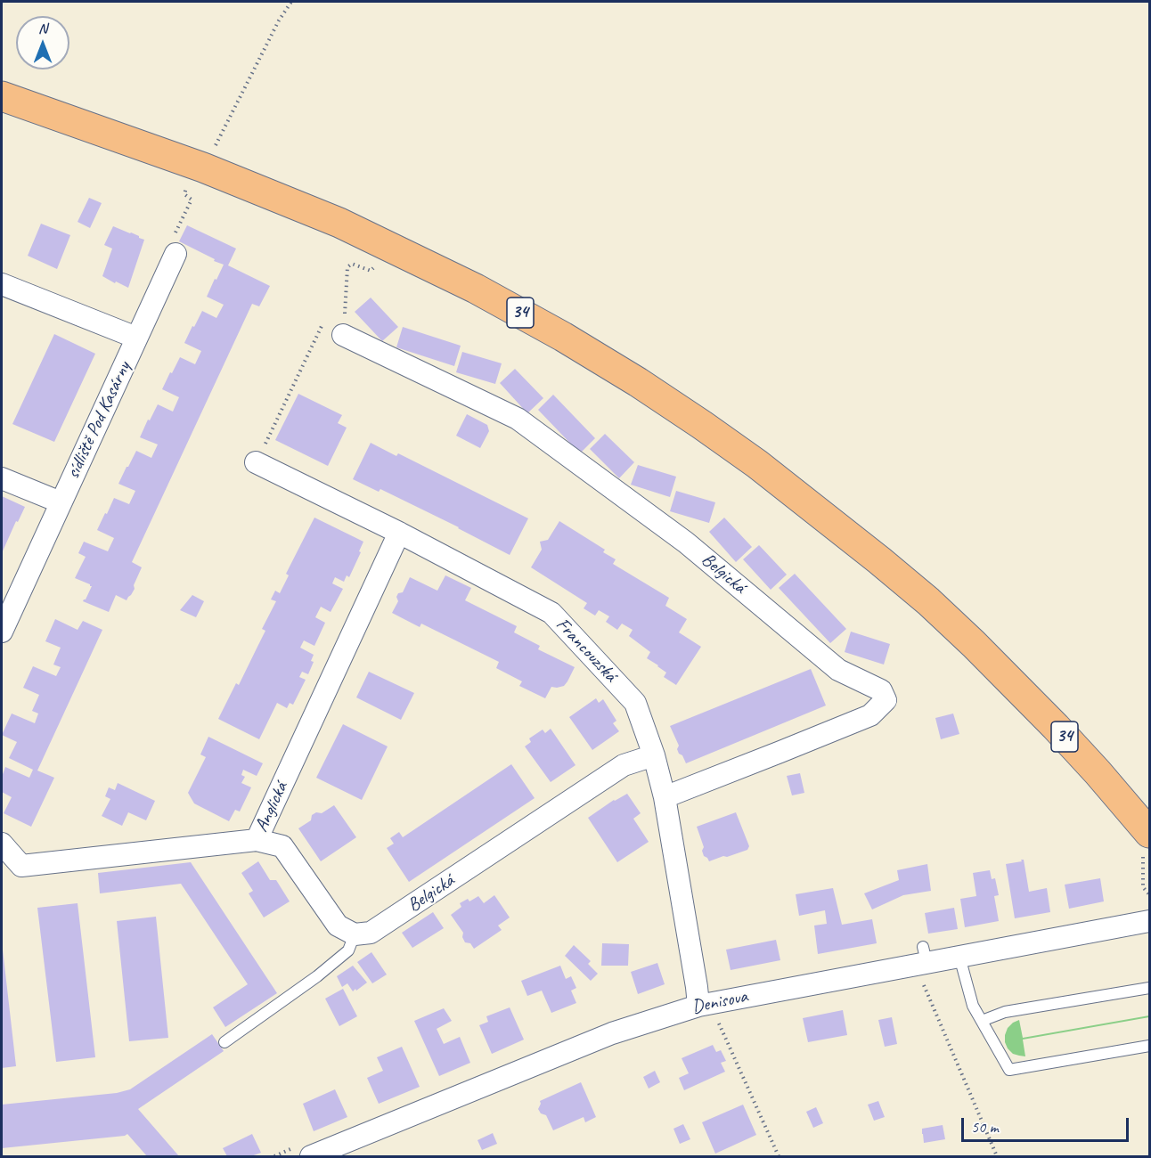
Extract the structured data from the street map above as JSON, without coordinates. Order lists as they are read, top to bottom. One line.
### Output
{"streets":{"main road":["34"],"street":["sídliště Pod Kasárny","Belgická","Francouzská","Anglická","Denisova"]},"crossings":[["Belgická","Francouzská"],["Francouzská","Anglická"],["Francouzská","Denisova"]],"scale_bar":"50 m","north":"top"}
